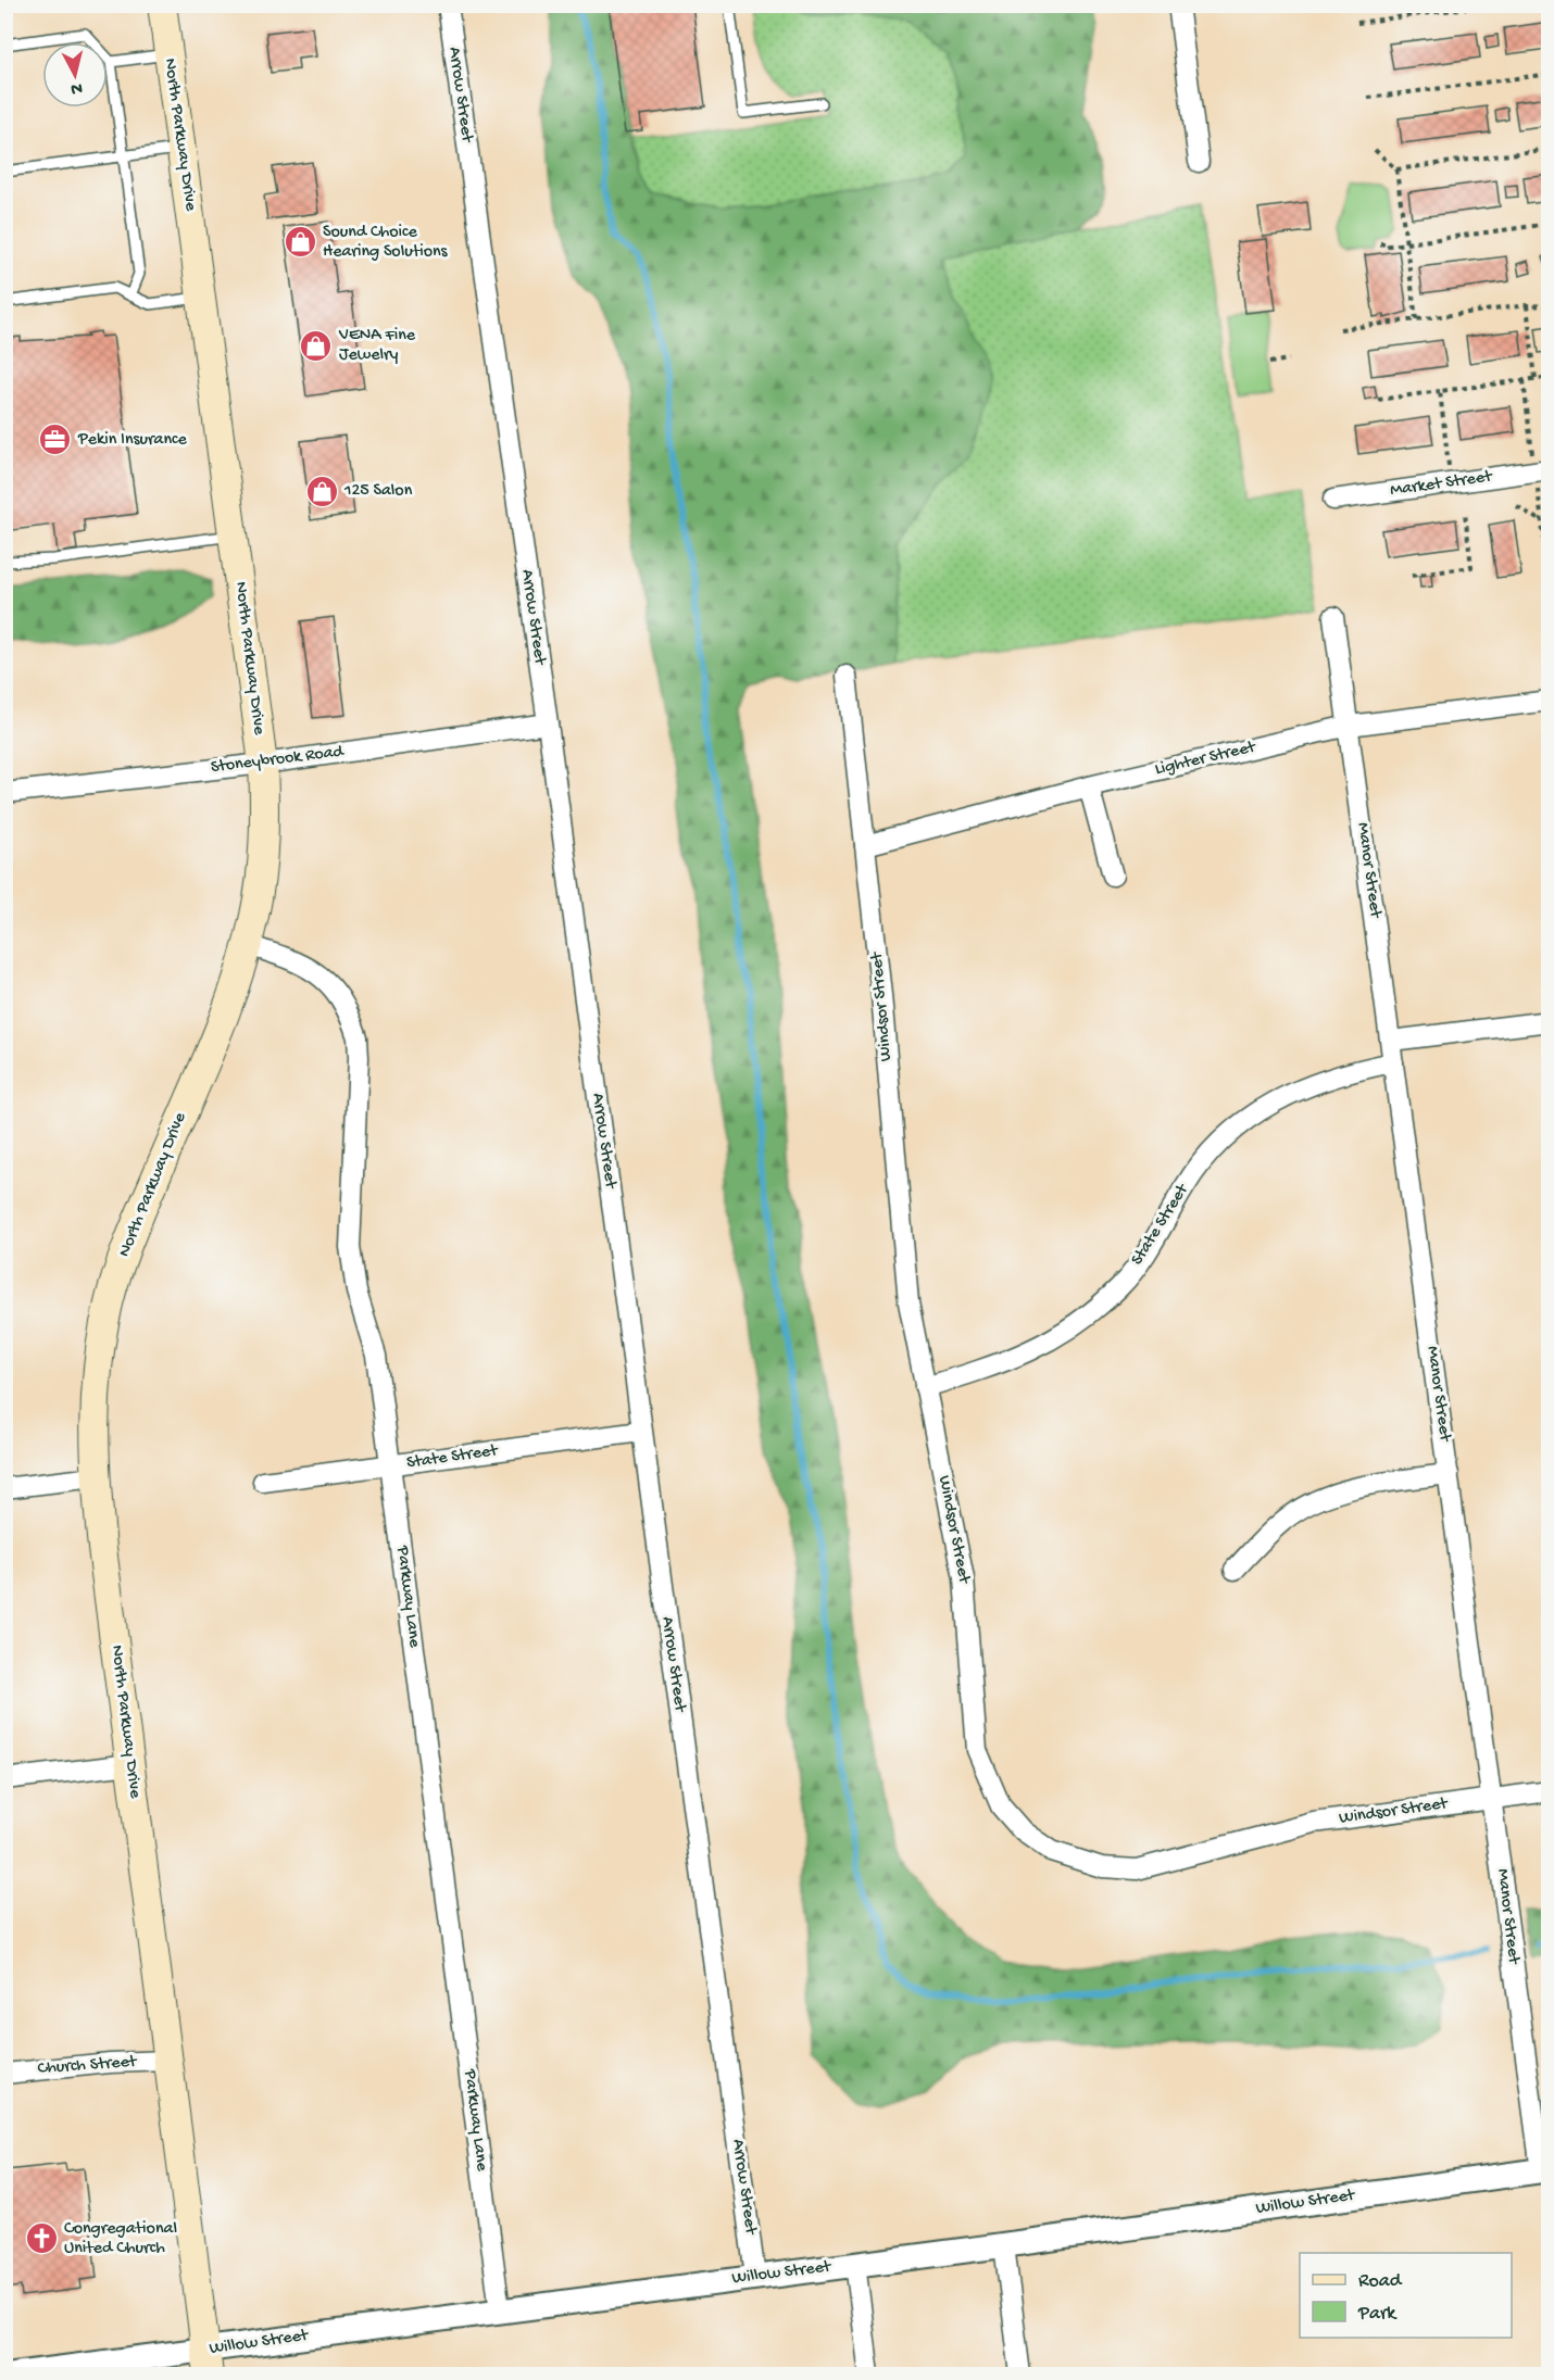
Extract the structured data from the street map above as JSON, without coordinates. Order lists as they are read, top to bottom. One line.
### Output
{"streets":{"main road":["North Parkway Drive"],"street":["Arrow Street","Market Street","Lighter Street","Stoneybrook Road","Manor Street","Windsor Street","State Street","Parkway Lane","Church Street","Willow Street"]},"crossings":[["Arrow Street","Stoneybrook Road"],["Arrow Street","State Street"],["Arrow Street","Willow Street"],["North Parkway Drive","Stoneybrook Road"],["North Parkway Drive","Parkway Lane"],["North Parkway Drive","Church Street"],["North Parkway Drive","Willow Street"],["Lighter Street","Manor Street"],["Lighter Street","Windsor Street"],["Manor Street","Windsor Street"],["Manor Street","State Street"],["Manor Street","Willow Street"],["Windsor Street","State Street"],["State Street","Parkway Lane"],["Parkway Lane","Willow Street"]],"places":{"shop":["Sound Choice Hearing Solutions","VENA Fine Jewelry","125 Salon"],"office":["Pekin Insurance"],"church":["Congregational United Church"]},"legend":["Road","Park"],"north":"bottom"}
